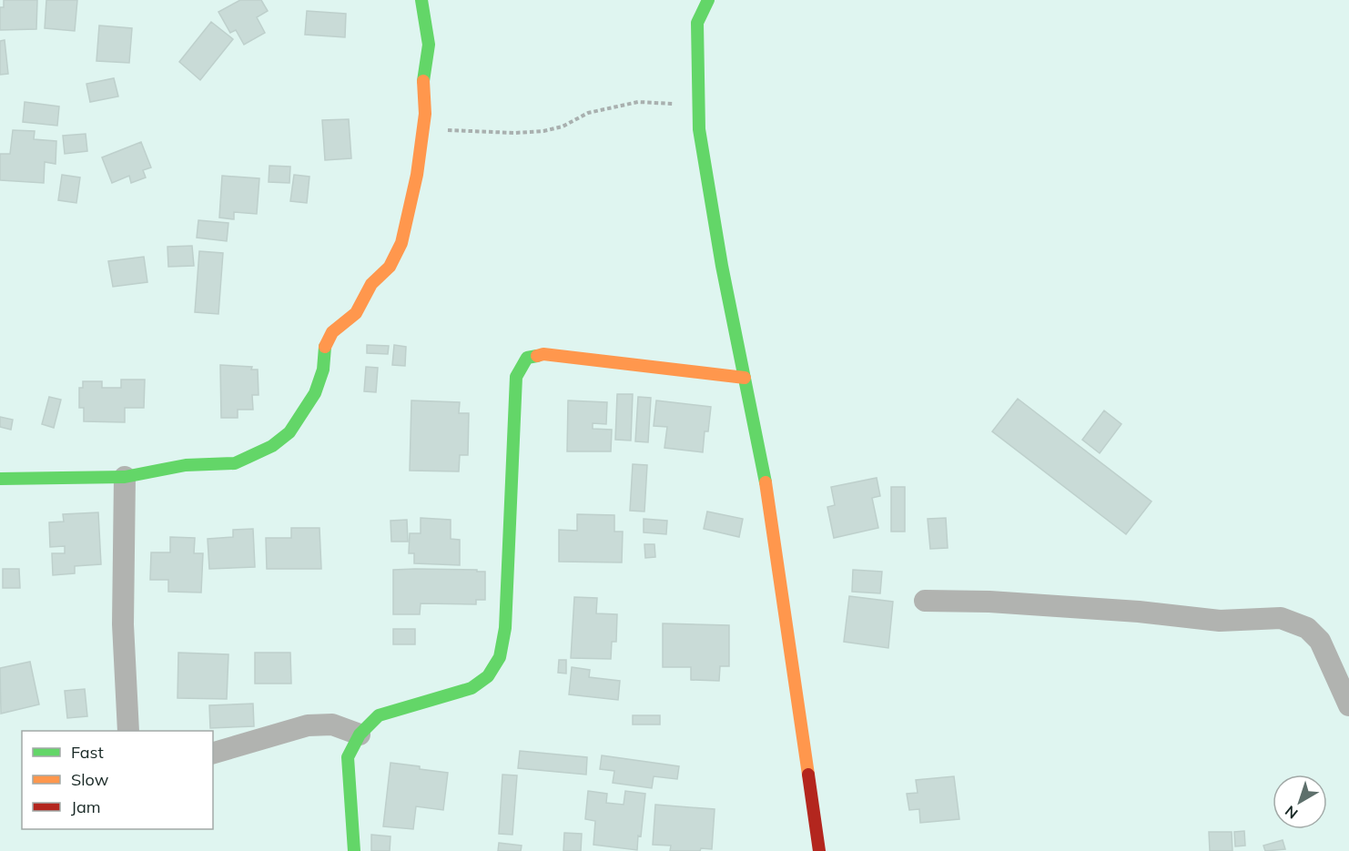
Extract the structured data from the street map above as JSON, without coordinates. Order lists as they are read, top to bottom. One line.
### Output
{"legend":["Fast","Slow","Jam"],"north":"bottom left"}
